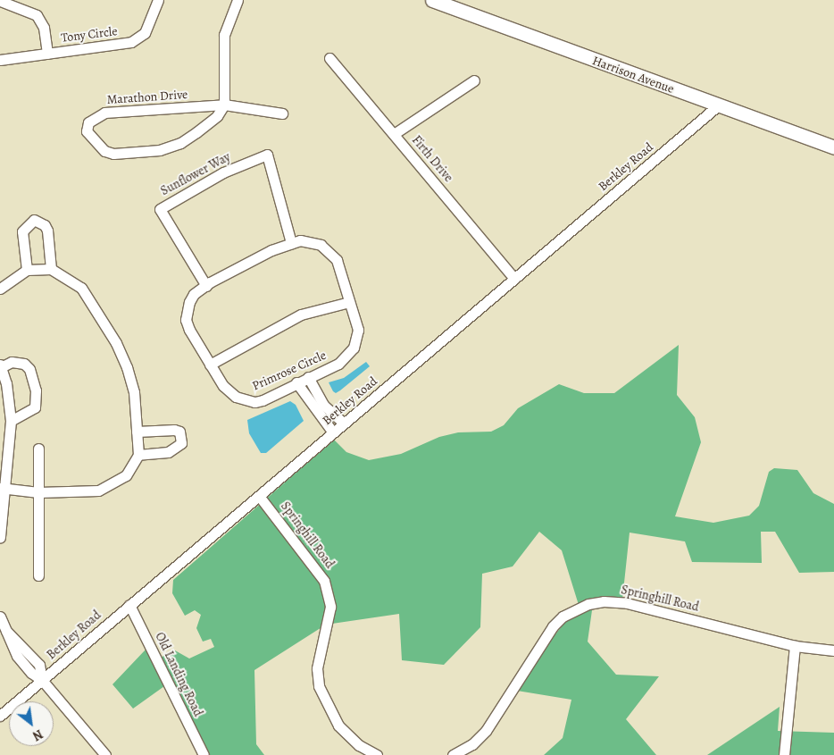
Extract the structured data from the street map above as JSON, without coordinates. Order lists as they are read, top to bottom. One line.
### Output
{"streets":{"main road":["Harrison Avenue"],"street":["Tony Circle","Marathon Drive","Firth Drive","Berkley Road","Sunflower Way","Primrose Circle","Springhill Road","Old Landing Road"]},"crossings":[["Harrison Avenue","Berkley Road"],["Firth Drive","Berkley Road"],["Berkley Road","Springhill Road"],["Berkley Road","Old Landing Road"],["Sunflower Way","Primrose Circle"]],"north":"bottom right"}
